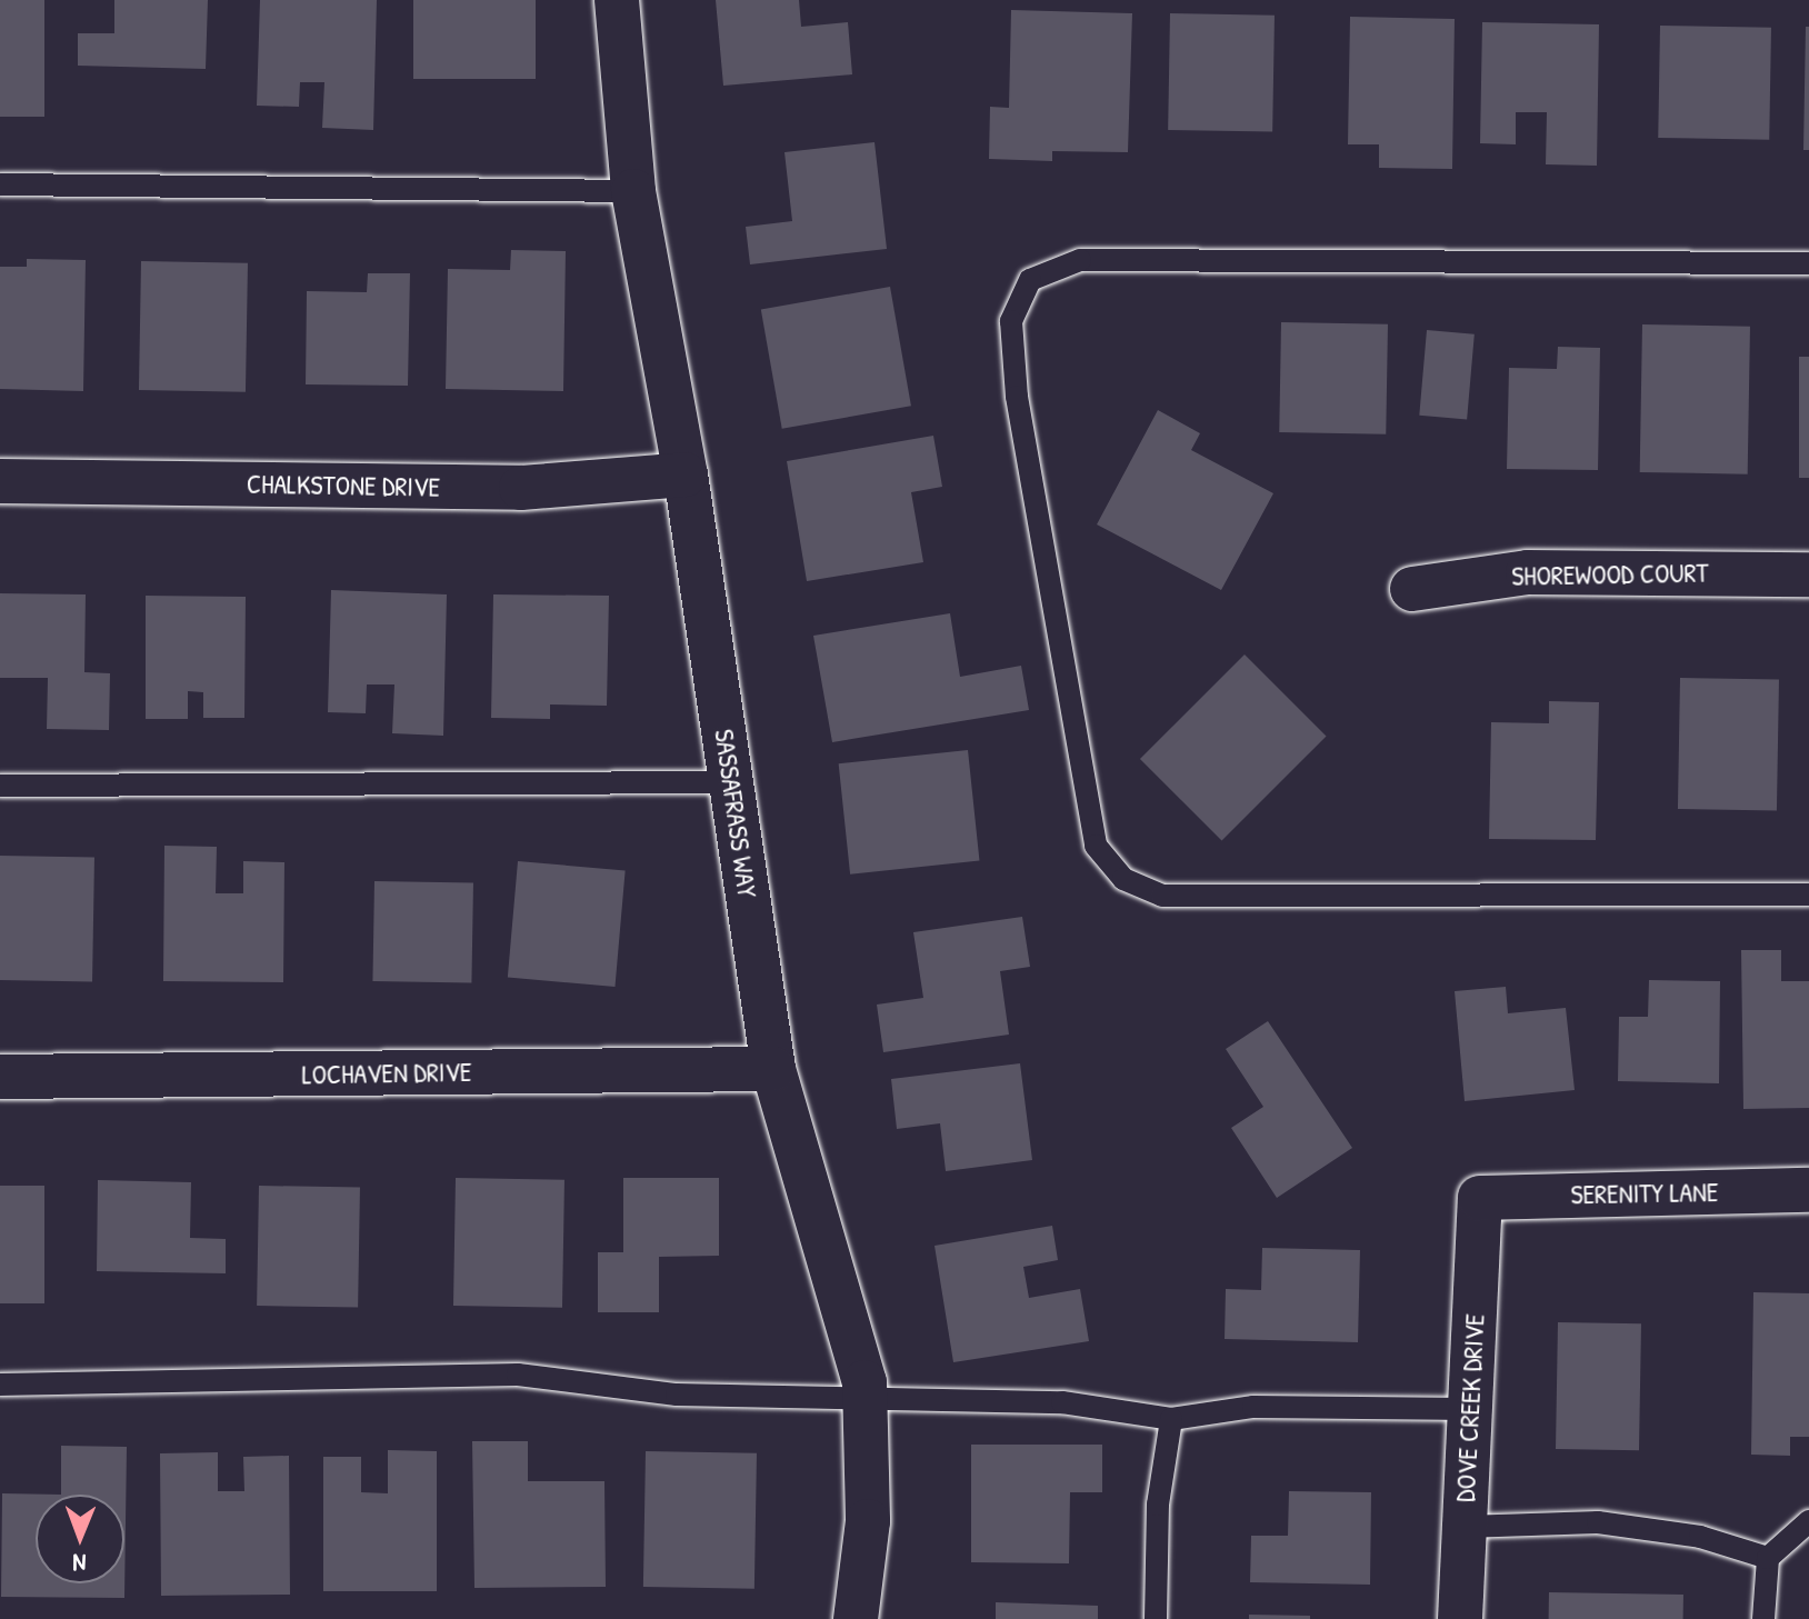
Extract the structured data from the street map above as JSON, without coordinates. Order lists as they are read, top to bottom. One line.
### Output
{"streets":{"street":["CHALKSTONE DRIVE","SHOREWOOD COURT","SASSAFRASS WAY","LOCHAVEN DRIVE","SERENITY LANE","DOVE CREEK DRIVE"]},"crossings":[["CHALKSTONE DRIVE","SASSAFRASS WAY"],["SASSAFRASS WAY","LOCHAVEN DRIVE"],["SERENITY LANE","DOVE CREEK DRIVE"]],"north":"bottom"}
